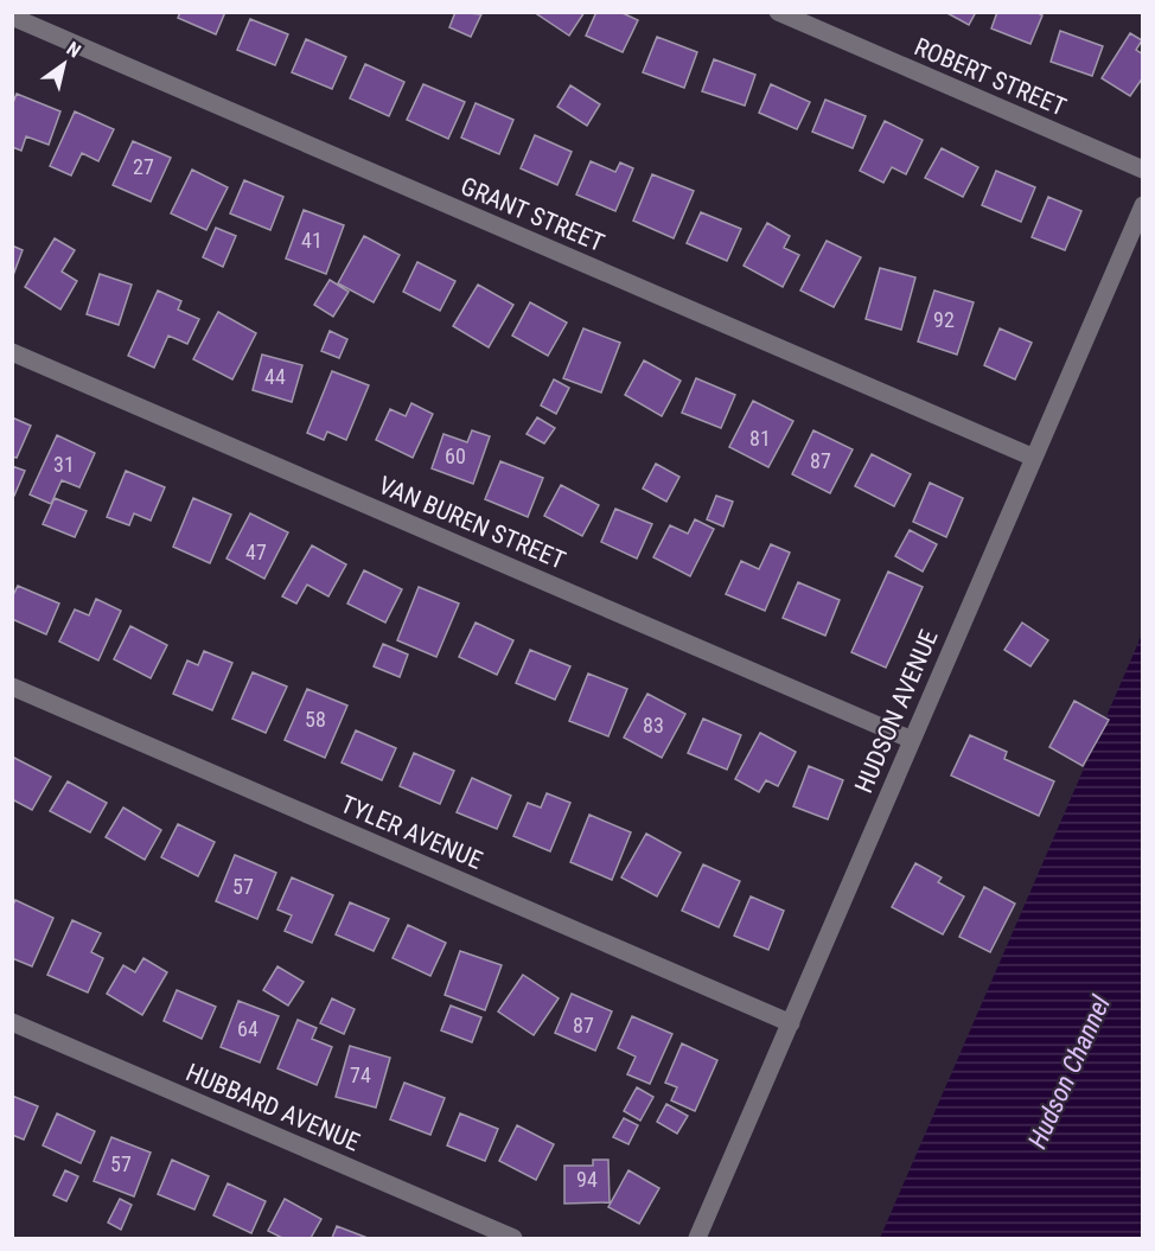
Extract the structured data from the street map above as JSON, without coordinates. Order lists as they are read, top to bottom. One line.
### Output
{"streets":{"street":["ROBERT STREET","GRANT STREET","VAN BUREN STREET","HUDSON AVENUE","TYLER AVENUE","HUBBARD AVENUE"]},"crossings":[["GRANT STREET","HUDSON AVENUE"],["VAN BUREN STREET","HUDSON AVENUE"],["HUDSON AVENUE","TYLER AVENUE"]],"water":["Hudson Channel"],"house_numbers":["27","41","92","44","81","60","87","31","47","58","83","57","87","64","74","57","94"],"north":"top right"}
